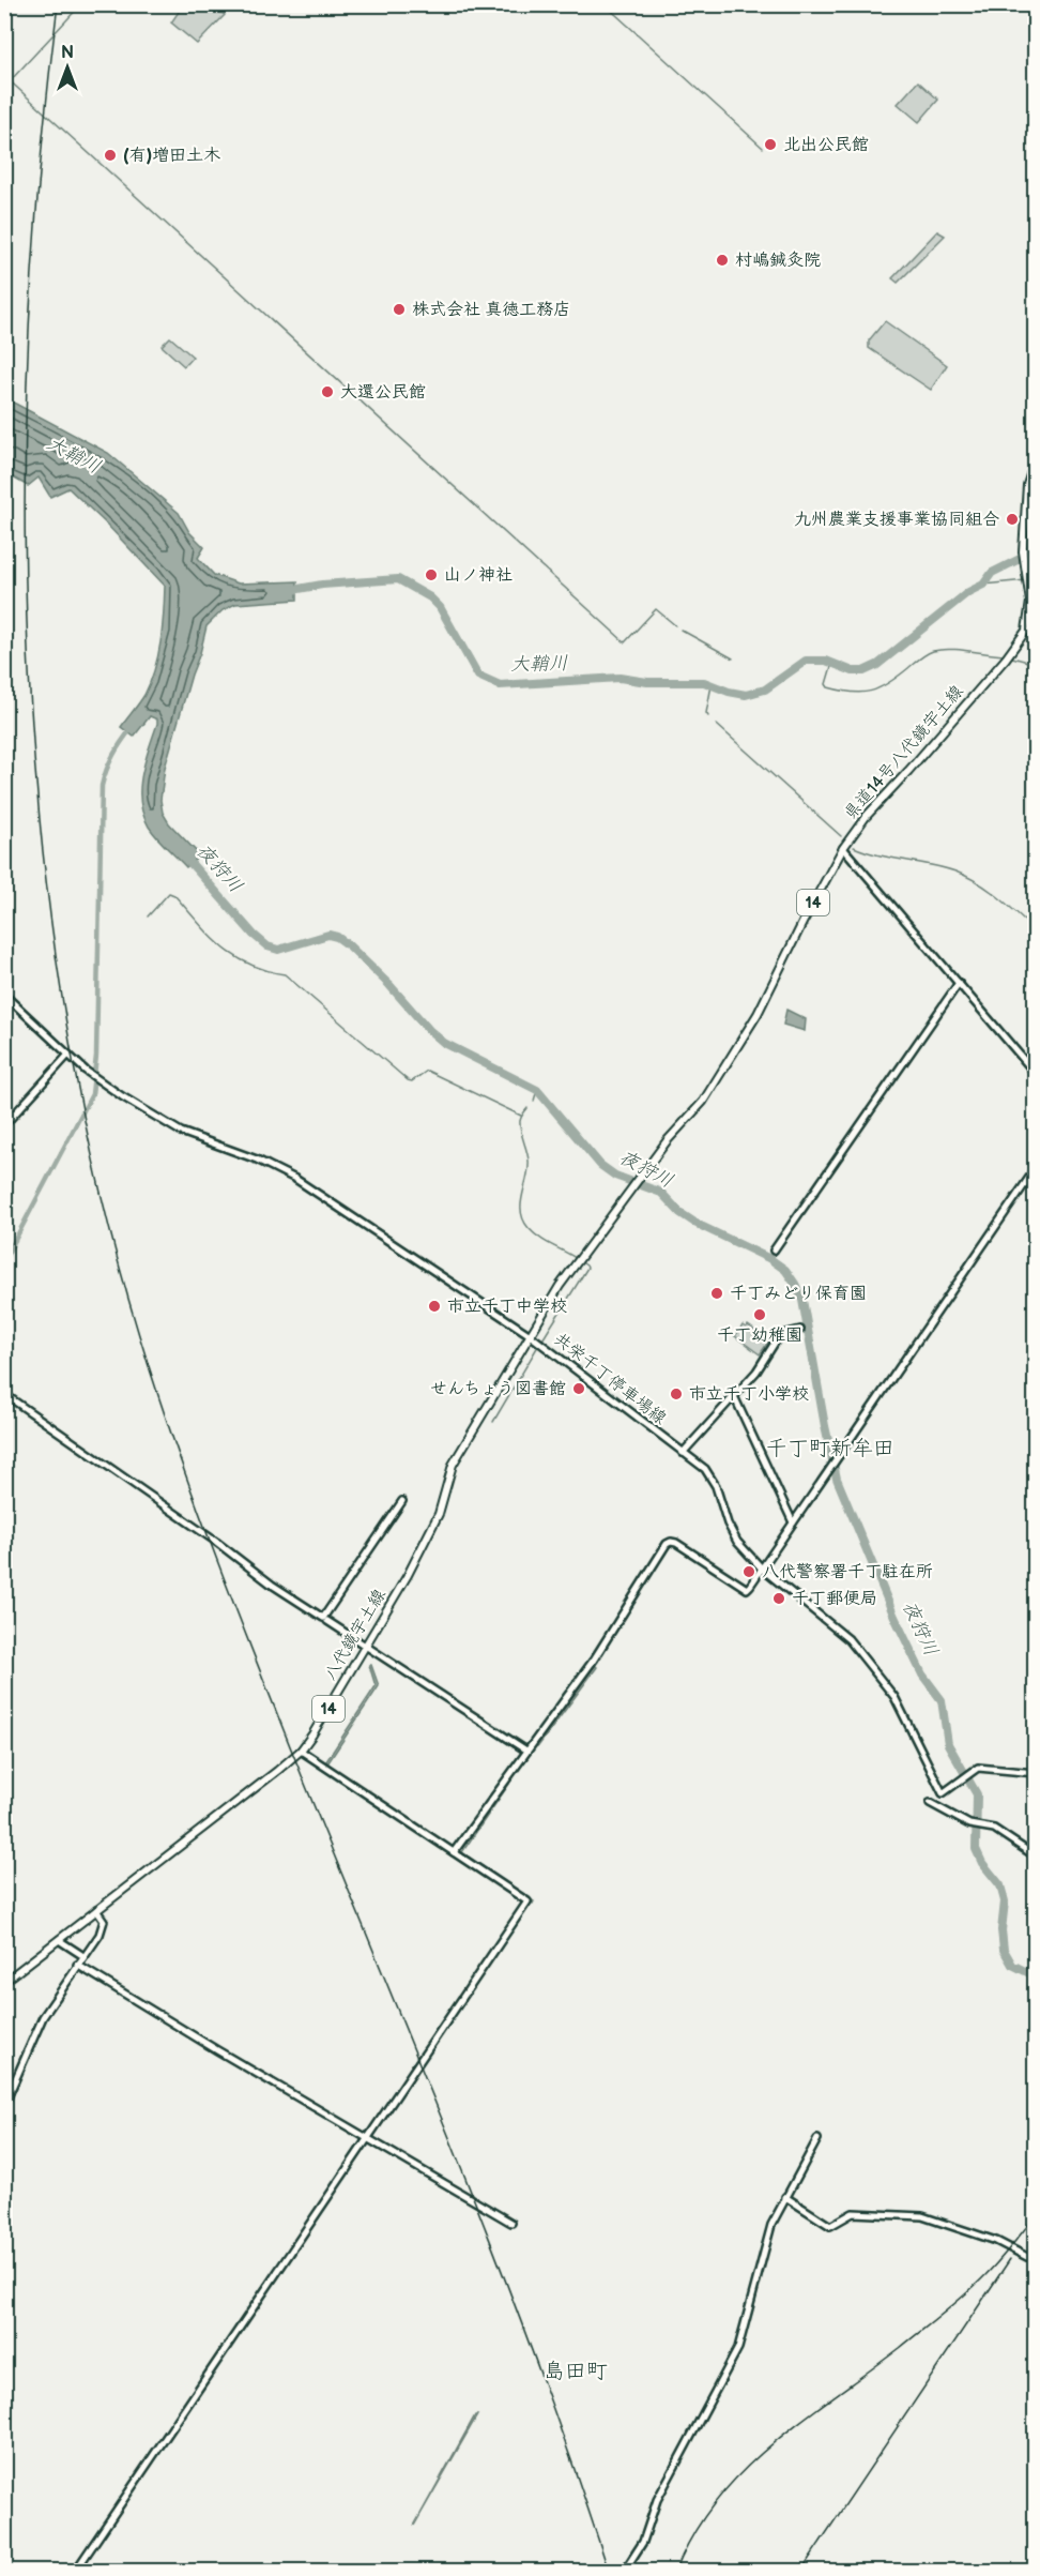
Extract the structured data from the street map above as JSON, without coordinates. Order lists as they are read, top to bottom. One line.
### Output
{"streets":{"main road":["県道14号八代鏡宇土線","14","八代鏡宇土線"],"street":["共栄千丁停車場線"]},"crossings":[["県道14号八代鏡宇土線","共栄千丁停車場線"],["県道14号八代鏡宇土線","八代鏡宇土線"],["共栄千丁停車場線","八代鏡宇土線"]],"districts":["千丁町新牟田","島田町"],"water":["大鞘川","夜狩川"],"places":["北出公民館","(有)増田土木","村嶋鍼灸院","株式会社 真徳工務店","大還公民館","九州農業支援事業協同組合","山ノ神社","千丁みどり保育園","市立千丁中学校","千丁幼稚園","せんちょう図書館","市立千丁小学校","八代警察署千丁駐在所","千丁郵便局"],"north":"top"}
